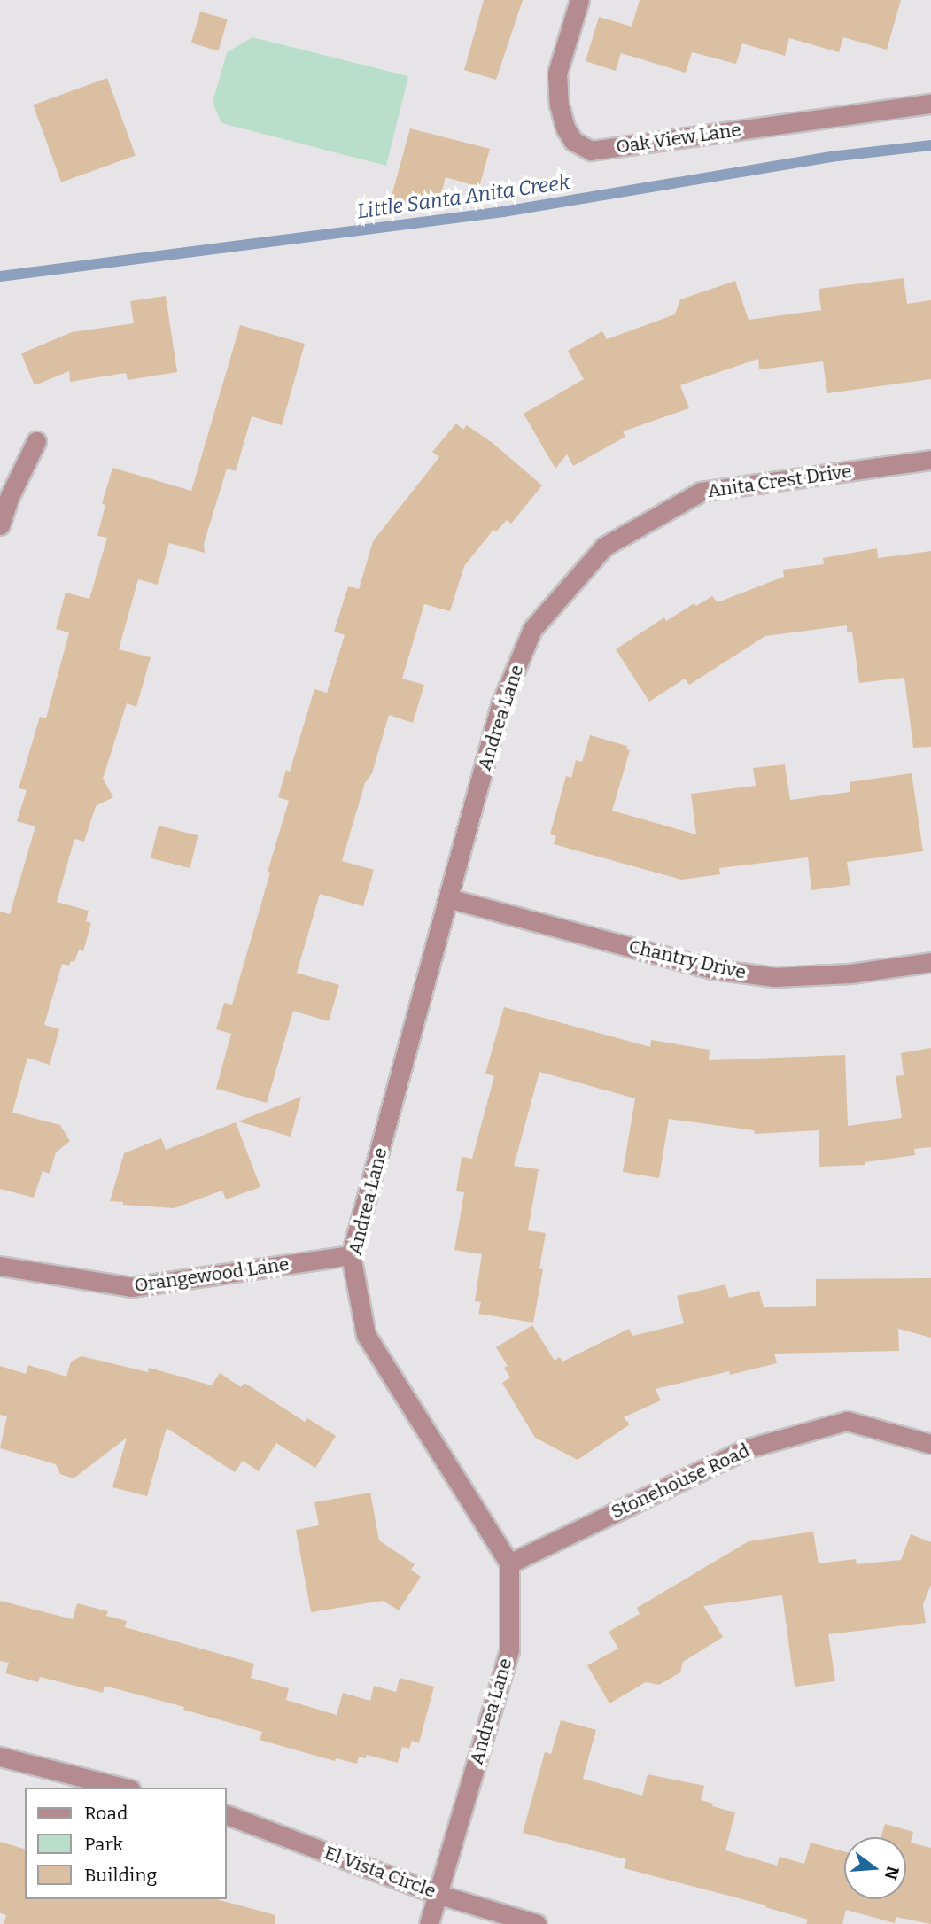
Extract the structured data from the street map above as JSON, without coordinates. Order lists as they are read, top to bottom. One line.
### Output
{"streets":{"street":["Oak View Lane","Anita Crest Drive","Andrea Lane","Chantry Drive","Orangewood Lane","Stonehouse Road","El Vista Circle"]},"crossings":[["Anita Crest Drive","Andrea Lane"],["Andrea Lane","Chantry Drive"],["Andrea Lane","Orangewood Lane"],["Andrea Lane","Stonehouse Road"],["Andrea Lane","El Vista Circle"]],"water":["Little Santa Anita Creek"],"legend":["Road","Park","Building"],"north":"right"}
